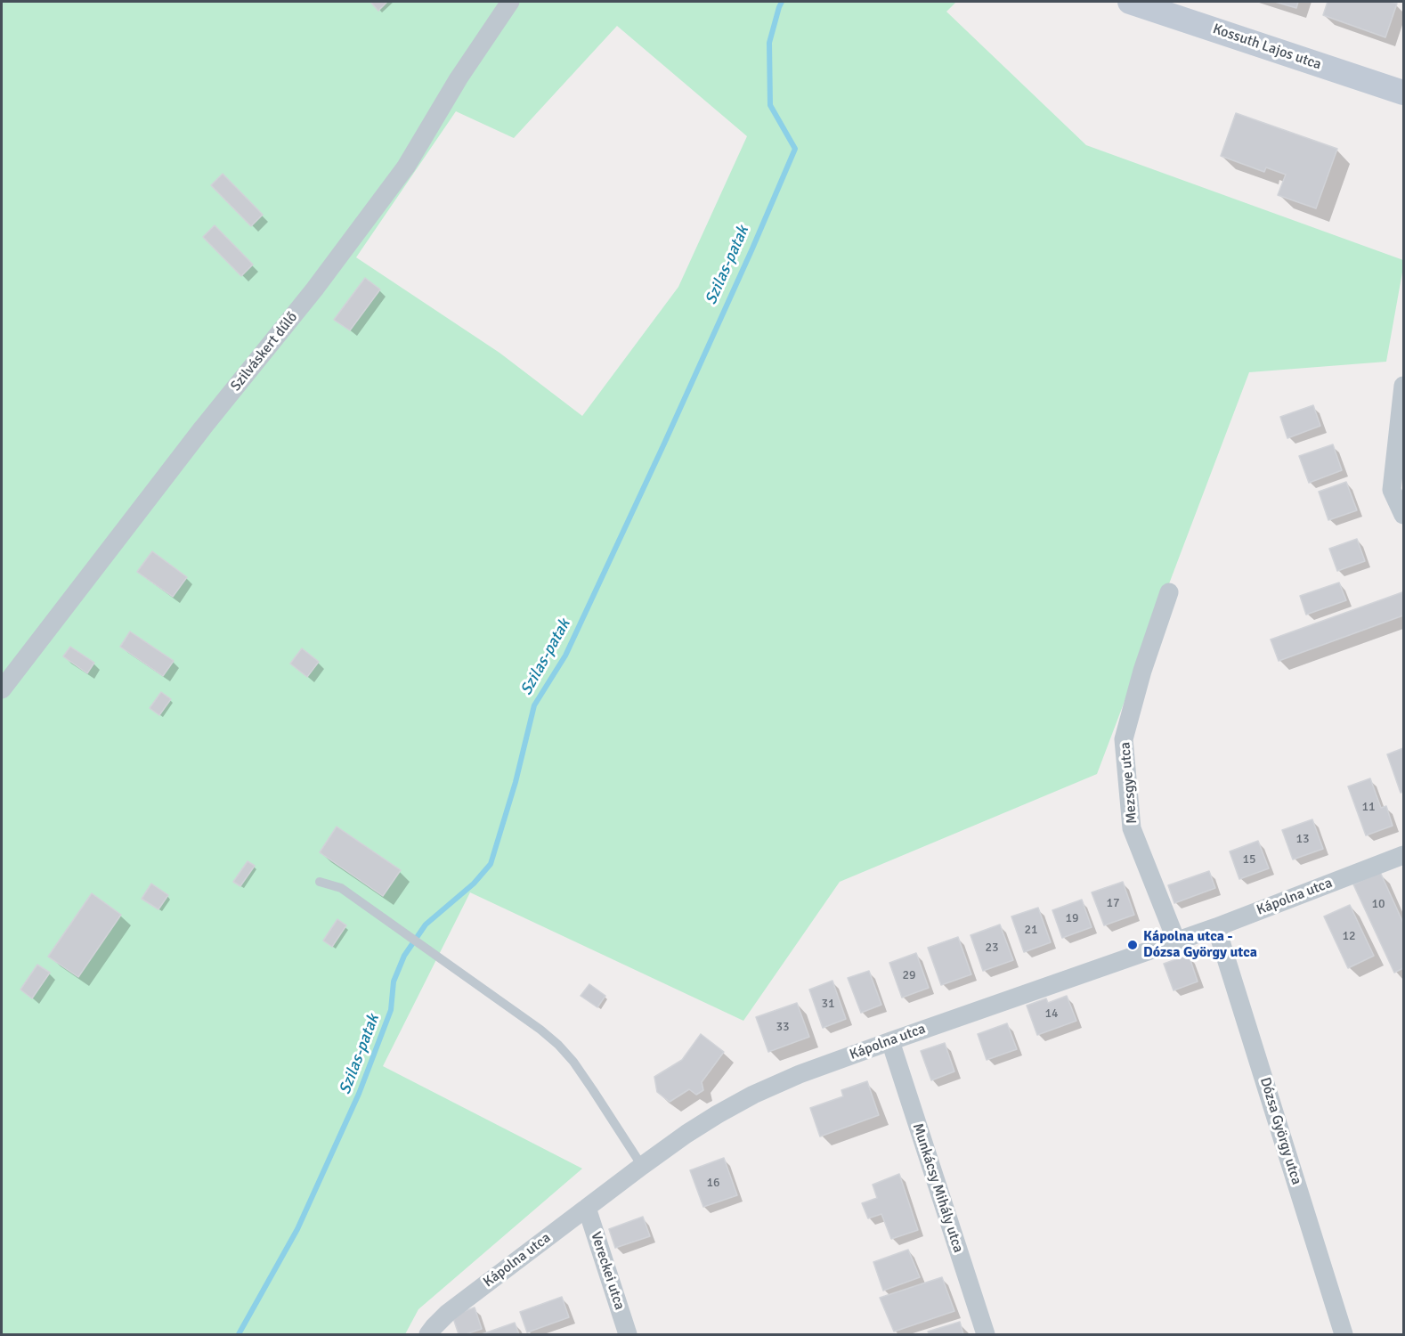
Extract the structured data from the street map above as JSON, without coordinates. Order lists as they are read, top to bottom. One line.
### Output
{"streets":{"main road":["Kossuth Lajos utca"],"street":["Szilváskert dűlő","Mezsgye utca","Kápolna utca","Dózsa György utca","Munkácsy Mihály utca","Vereckei utca"]},"crossings":[["Mezsgye utca","Kápolna utca"],["Kápolna utca","Dózsa György utca"],["Kápolna utca","Munkácsy Mihály utca"],["Kápolna utca","Vereckei utca"]],"water":["Szilas-patak"],"places":["Kápolna utca - Dózsa György utca"],"house_numbers":["11","13","15","17","10","19","21","12","23","29","31","14","33","16"]}
